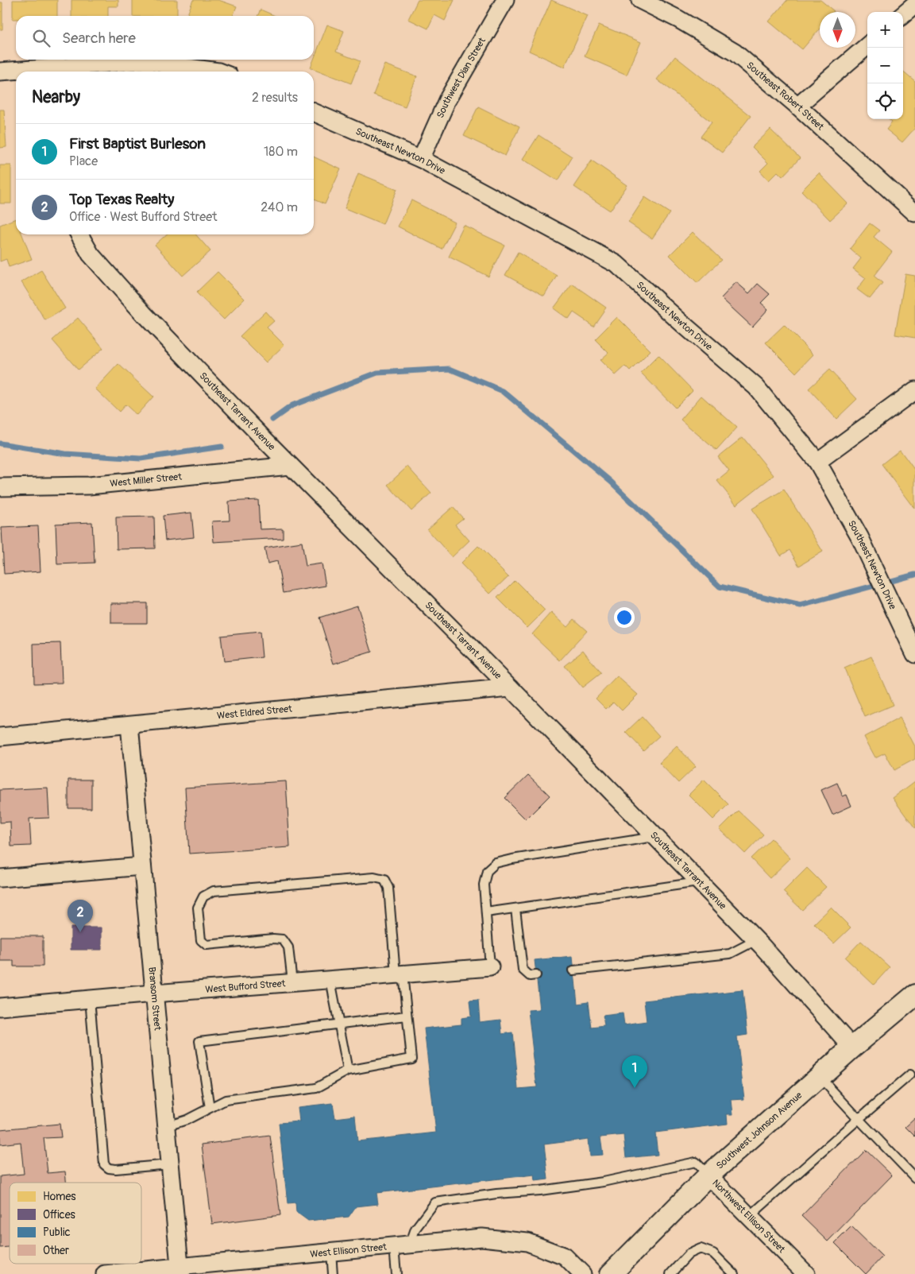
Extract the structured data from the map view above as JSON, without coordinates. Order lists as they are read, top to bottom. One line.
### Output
{"streets":{"street":["Southwest Dian Street","Southeast Robert Street","Southeast Newton Drive","Southeast Tarrant Avenue","West Miller Street","West Eldred Street","West Bufford Street","Bransom Street","Southwest Johnson Avenue","Northwest Ellison Street","West Ellison Street"]},"crossings":[["Southwest Dian Street","Southeast Newton Drive"],["Southeast Tarrant Avenue","West Miller Street"],["Southeast Tarrant Avenue","West Eldred Street"],["Southeast Tarrant Avenue","Southwest Johnson Avenue"],["West Eldred Street","Bransom Street"],["West Bufford Street","Bransom Street"],["Bransom Street","West Ellison Street"],["Southwest Johnson Avenue","Northwest Ellison Street"]],"legend":["Homes","Offices","Public","Other"],"north":"bottom","page":{"map_buttons":["+","−"],"search":"Search here","heading":["Nearby","2 results"],"list":[{"mark":"1","name":"First Baptist Burleson","note":"Place","value":"180 m"},{"mark":"2","name":"Top Texas Realty","note":"Office · West Bufford Street","value":"240 m"}],"pins":["2","1"]}}
